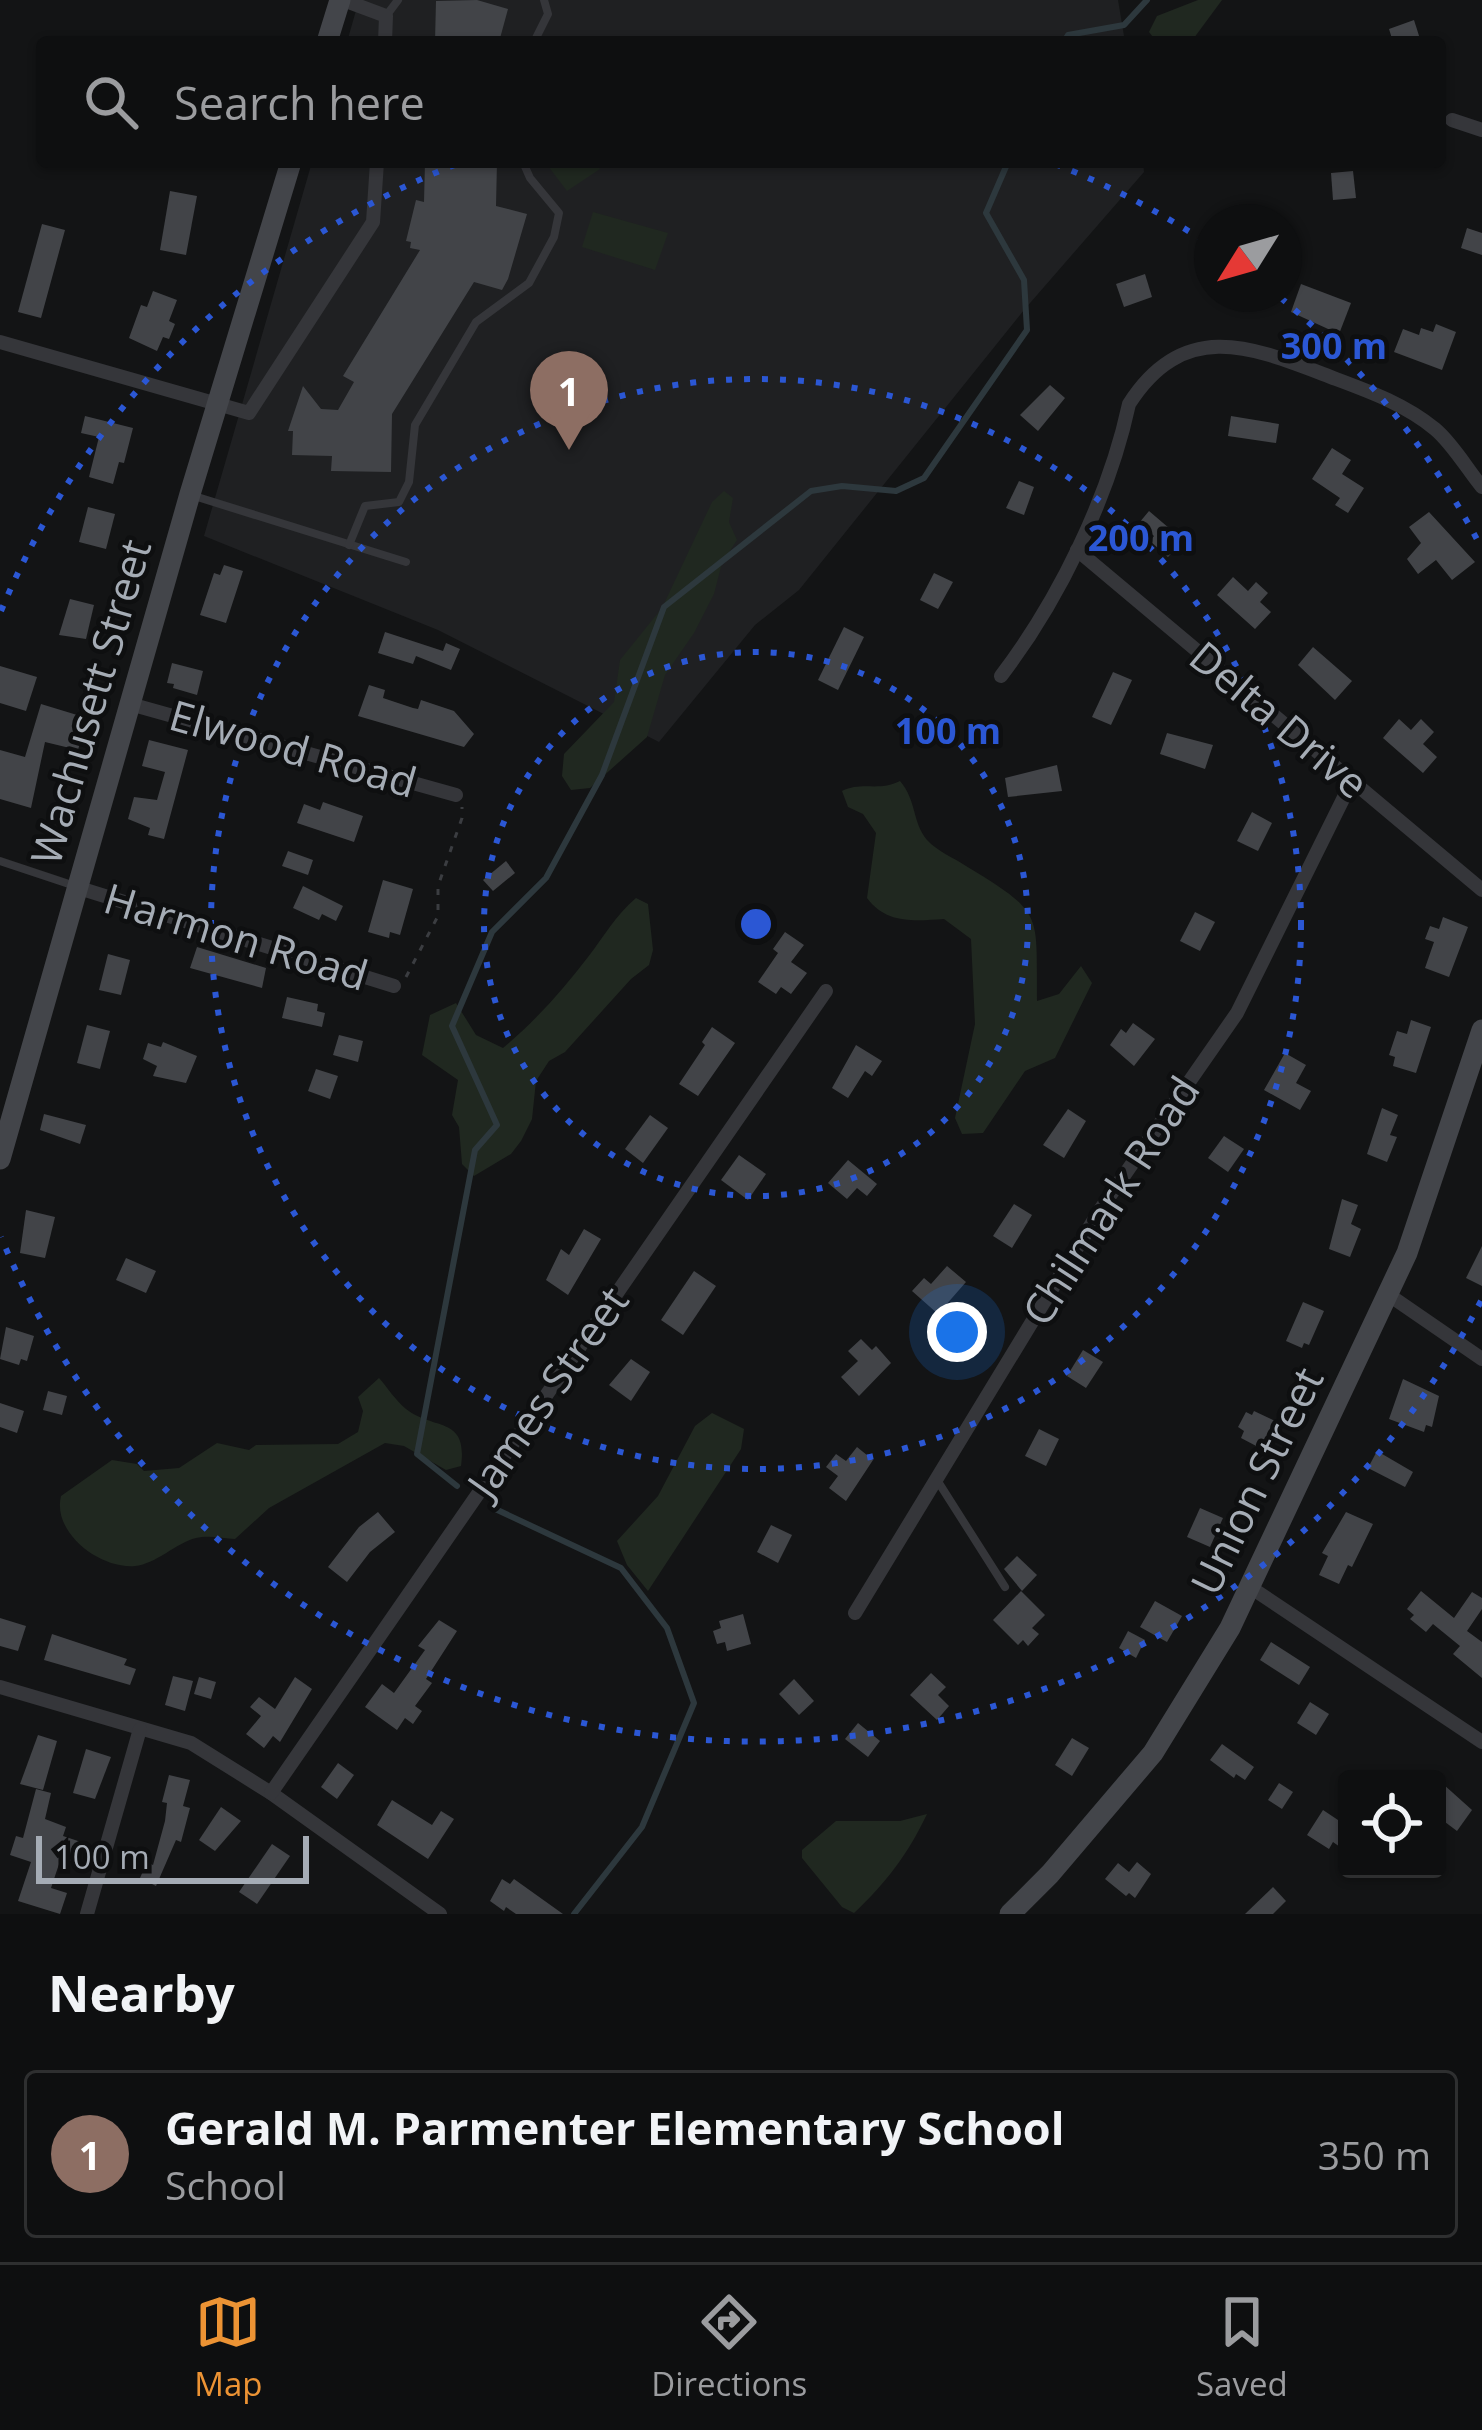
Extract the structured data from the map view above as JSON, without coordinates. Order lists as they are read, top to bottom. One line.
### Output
{"streets":{"street":["Wachusett Street","Delta Drive","Elwood Road","Harmon Road","Chilmark Road","James Street","Union Street"]},"crossings":[["Wachusett Street","Elwood Road"],["Wachusett Street","Harmon Road"],["Delta Drive","Chilmark Road"]],"scale_bar":"100 m","north":"bottom left","page":{"search":"Search here","pins":"1","scale":"100 m","heading":"Nearby","list":[{"mark":"1","name":"Gerald M. Parmenter Elementary School","note":"School","value":"350 m"}],"nav":["Map","Directions","Saved"]},"rings":["300 m","200 m","100 m"]}
